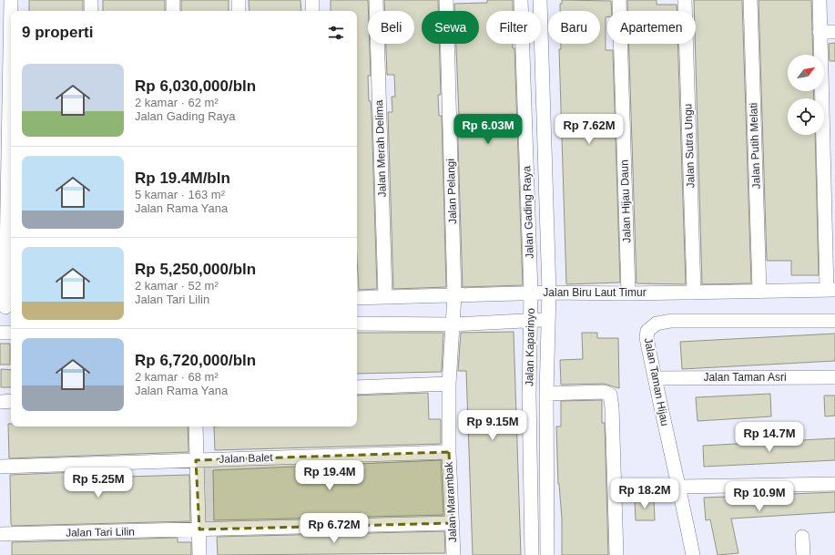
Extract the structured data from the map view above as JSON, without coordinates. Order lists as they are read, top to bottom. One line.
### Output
{"streets":{"street":["Jalan Sutra Ungu","Jalan Putih Melati","Jalan Merah Delima","Jalan Pelangi","Jalan Hijau Daun","Jalan Gading Raya","Jalan Biru Laut Timur","Jalan Kaparinyo","Jalan Taman Asri","Jalan Taman Hijau","Jalan Balet","Jalan Marambak","Jalan Tari Lilin"]},"crossings":[["Jalan Sutra Ungu","Jalan Biru Laut Timur"],["Jalan Putih Melati","Jalan Biru Laut Timur"],["Jalan Merah Delima","Jalan Biru Laut Timur"],["Jalan Pelangi","Jalan Biru Laut Timur"],["Jalan Pelangi","Jalan Marambak"],["Jalan Hijau Daun","Jalan Biru Laut Timur"],["Jalan Gading Raya","Jalan Biru Laut Timur"],["Jalan Gading Raya","Jalan Kaparinyo"],["Jalan Biru Laut Timur","Jalan Kaparinyo"],["Jalan Biru Laut Timur","Jalan Marambak"],["Jalan Taman Asri","Jalan Taman Hijau"],["Jalan Balet","Jalan Marambak"],["Jalan Marambak","Jalan Tari Lilin"]],"north":"top right","page":{"chip":["Beli","Sewa","Filter","Baru","Apartemen"],"heading":"9 properti","list":[{"name":"Rp 6,030,000/bln","note":"2 kamar · 62 m² · Jalan Gading Raya"},{"name":"Rp 19.4M/bln","note":"5 kamar · 163 m² · Jalan Rama Yana"},{"name":"Rp 5,250,000/bln","note":"2 kamar · 52 m² · Jalan Tari Lilin"},{"name":"Rp 6,720,000/bln","note":"2 kamar · 68 m² · Jalan Rama Yana"}],"price":["Rp 6.03M","Rp 7.62M","Rp 9.15M","Rp 14.7M","Rp 19.4M","Rp 5.25M","Rp 18.2M","Rp 10.9M","Rp 6.72M"]}}
